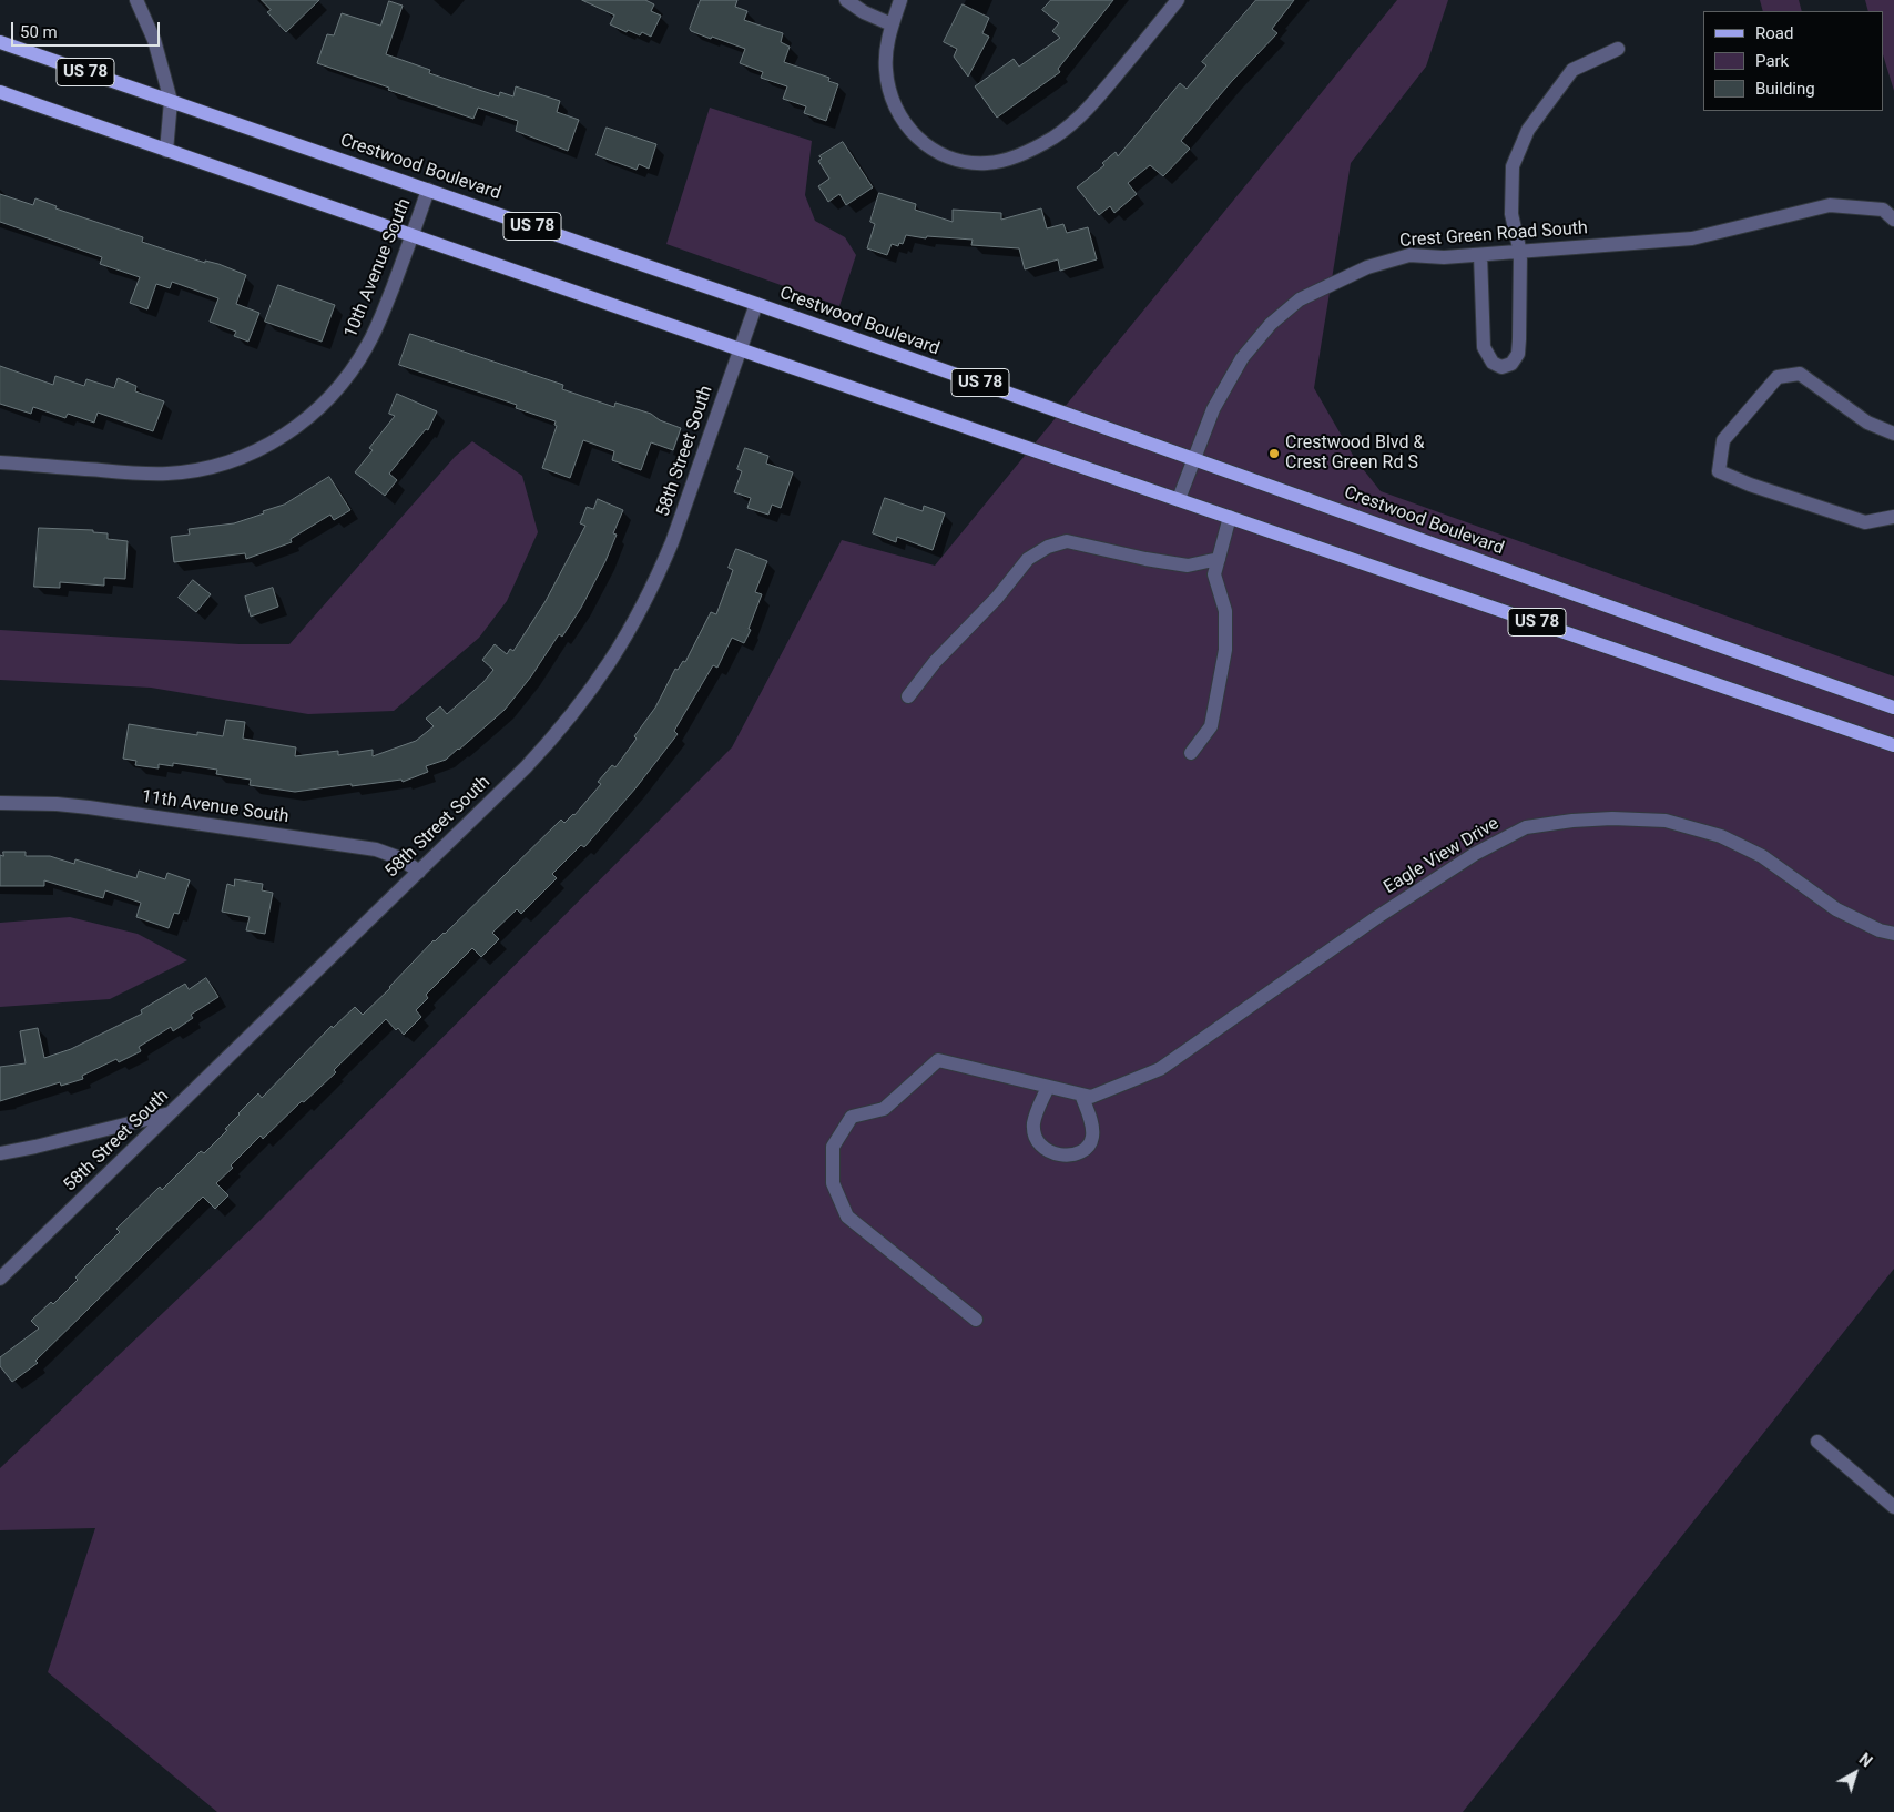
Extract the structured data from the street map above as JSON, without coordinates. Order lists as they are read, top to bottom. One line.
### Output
{"streets":{"main road":["US 78","Crestwood Boulevard"],"street":["Crest Green Road South","10th Avenue South","58th Street South","11th Avenue South","Eagle View Drive"]},"crossings":[["US 78","Crest Green Road South"],["US 78","10th Avenue South"],["US 78","58th Street South"],["Crestwood Boulevard","Crest Green Road South"],["Crestwood Boulevard","10th Avenue South"],["Crestwood Boulevard","58th Street South"],["58th Street South","11th Avenue South"]],"places":["Crestwood Blvd & Crest Green Rd S"],"legend":["Road","Park","Building"],"scale_bar":"50 m","north":"top right"}
